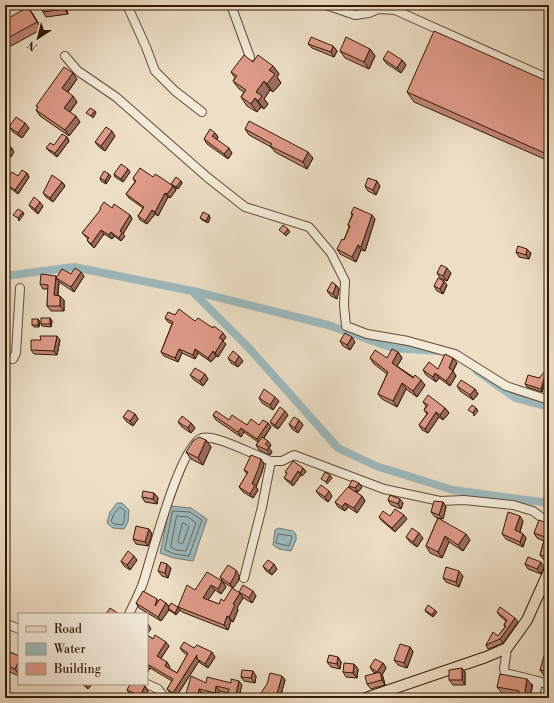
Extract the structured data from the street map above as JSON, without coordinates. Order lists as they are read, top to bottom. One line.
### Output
{"legend":["Road","Water","Building"],"north":"bottom left"}
